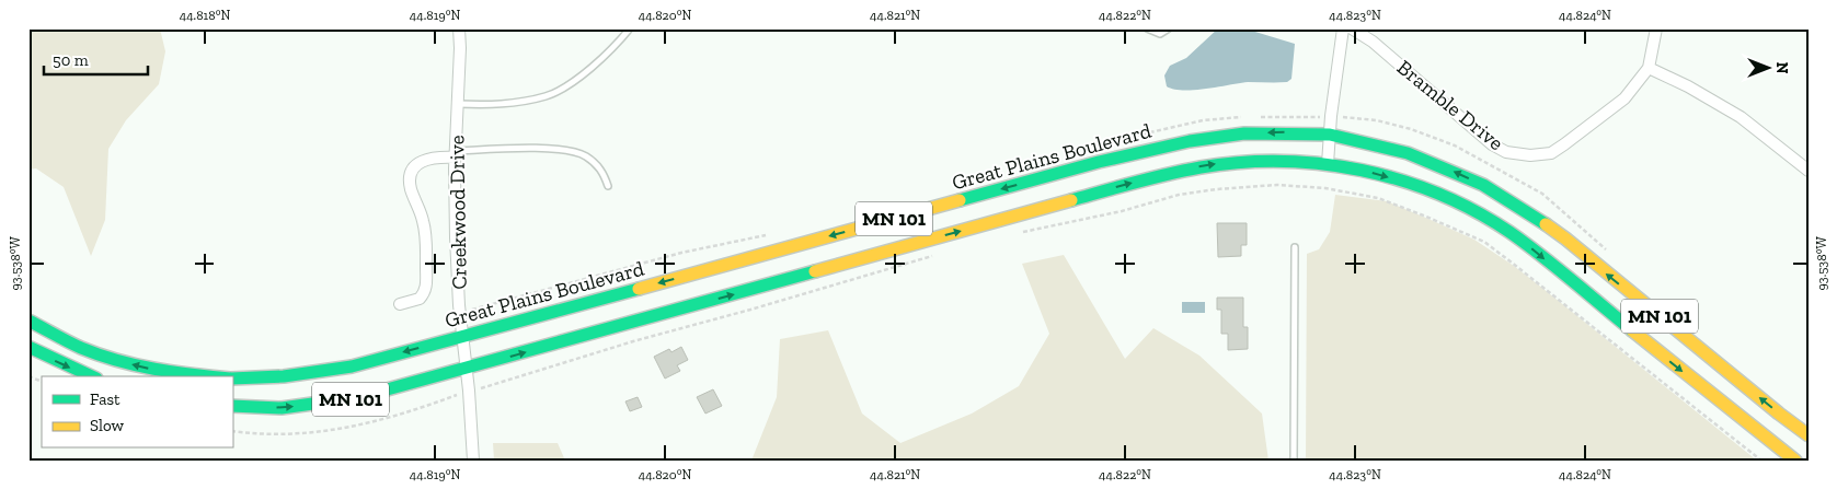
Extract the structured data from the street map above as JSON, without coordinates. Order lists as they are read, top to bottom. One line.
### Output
{"streets":{"main road":["Great Plains Boulevard","MN 101"],"street":["Bramble Drive","Creekwood Drive"]},"crossings":[["Great Plains Boulevard","Creekwood Drive"],["Creekwood Drive","MN 101"]],"legend":["Fast","Slow"],"scale_bar":"50 m","north":"right","coordinates":["44.818°N","44.819°N","44.820°N","44.821°N","44.822°N","44.823°N","44.824°N","93.538°W"]}
